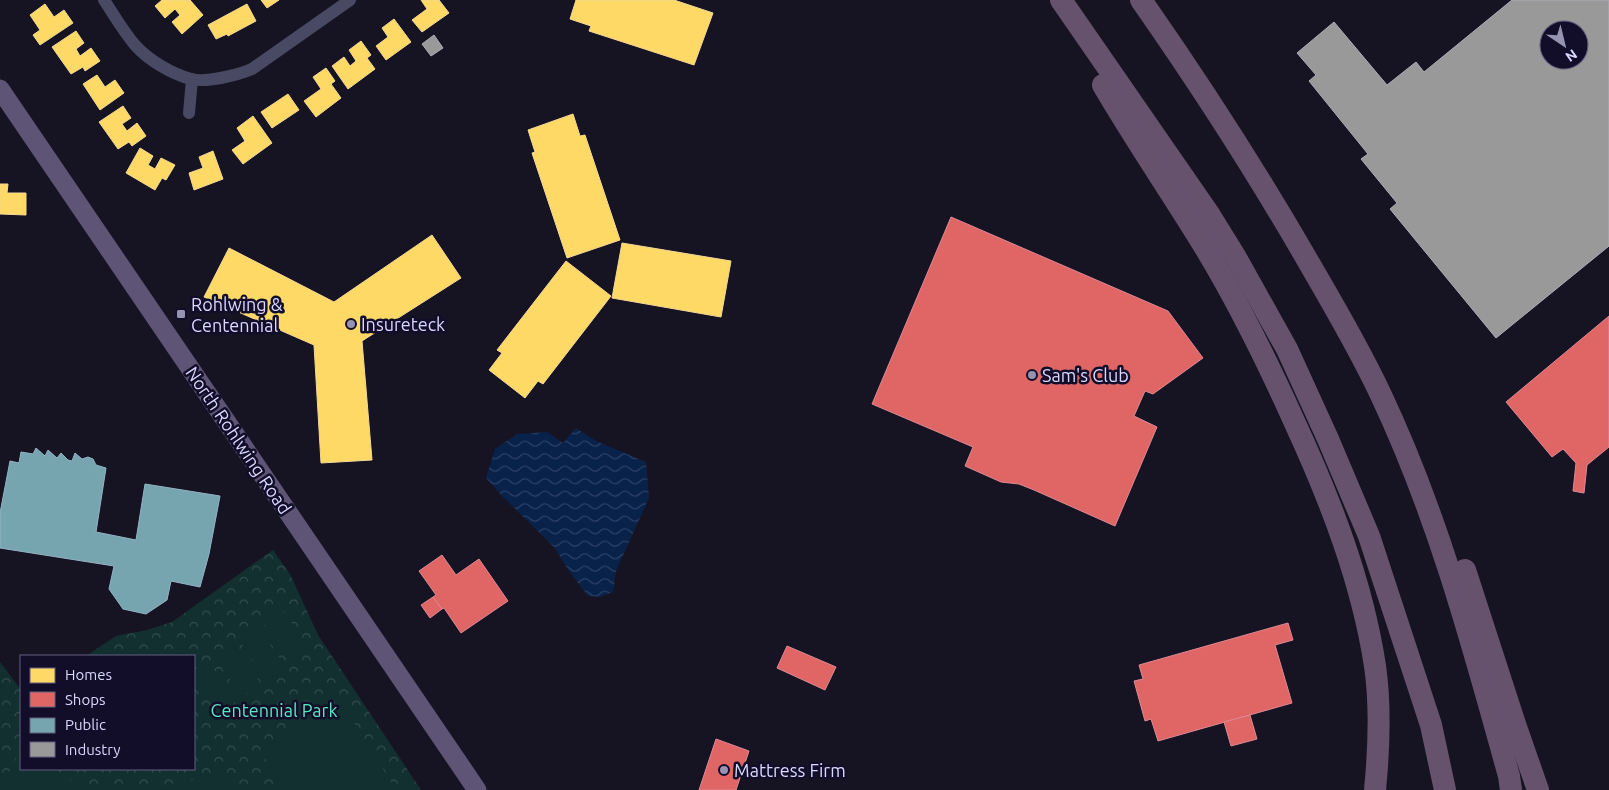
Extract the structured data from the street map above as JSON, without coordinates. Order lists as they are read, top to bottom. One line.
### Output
{"streets":{"main road":["North Rohlwing Road"]},"parks":["Centennial Park"],"places":{"transit":["Rohlwing & Centennial"],"other":["Insureteck","Sam's Club","Mattress Firm"]},"legend":["Homes","Shops","Public","Industry"],"north":"bottom right"}
